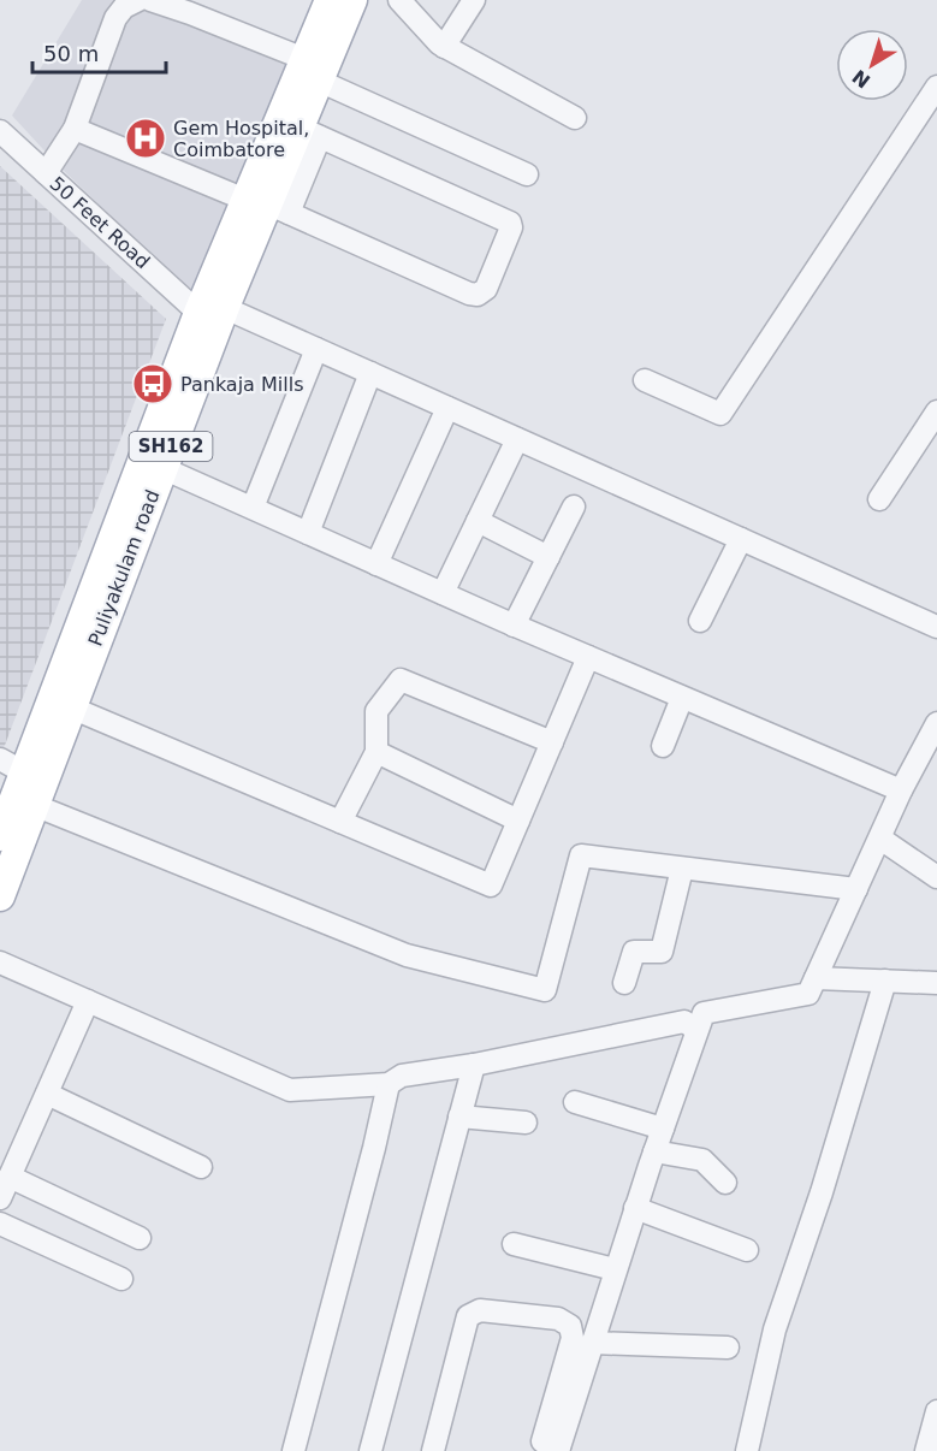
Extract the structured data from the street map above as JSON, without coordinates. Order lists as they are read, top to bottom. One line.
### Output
{"streets":{"main road":["SH162","Puliyakulam road"],"street":["50 Feet Road"]},"crossings":[["50 Feet Road","Puliyakulam road"]],"places":{"hospital":["Gem Hospital, Coimbatore"],"bus stop":["Pankaja Mills"]},"scale_bar":"50 m","north":"bottom left"}
